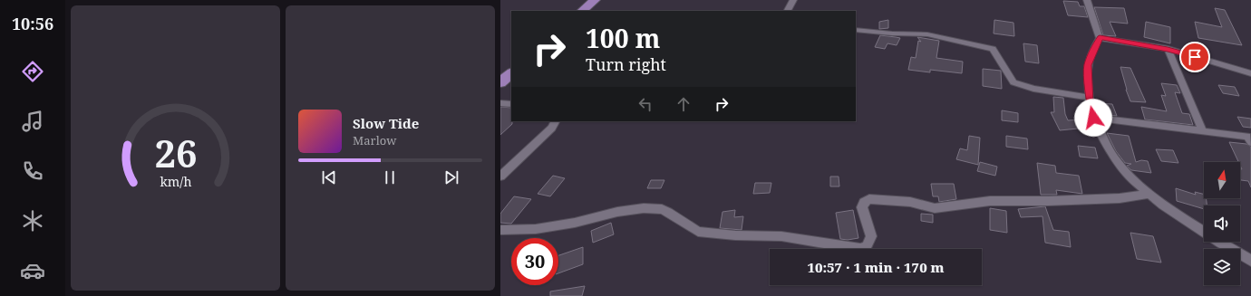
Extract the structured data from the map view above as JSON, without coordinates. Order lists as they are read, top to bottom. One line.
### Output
{"north":"top","page":{"tabs":"10:56","turn":["100 m","Turn right"],"song":["Slow Tide","Marlow"],"limit":"30","trip":"10:57 · 1 min · 170 m","gauge":["26","km/h"]}}
